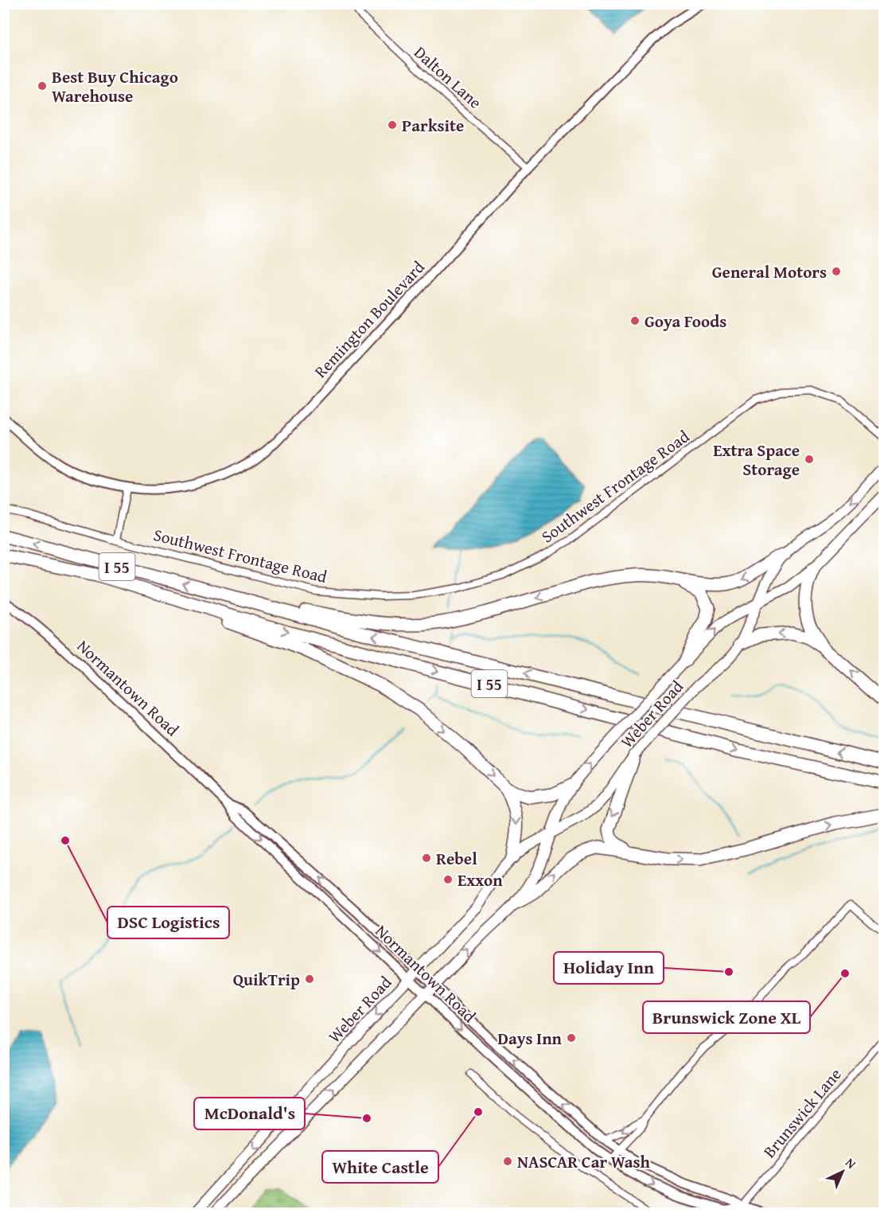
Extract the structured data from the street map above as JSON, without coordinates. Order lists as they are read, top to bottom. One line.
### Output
{"streets":{"highway":["I 55"],"main road":["Weber Road"],"street":["Dalton Lane","Remington Boulevard","Southwest Frontage Road","Normantown Road","Brunswick Lane"]},"crossings":[["Dalton Lane","Remington Boulevard"],["Normantown Road","Weber Road"],["Normantown Road","Brunswick Lane"]],"places":["Best Buy Chicago Warehouse","Parksite","General Motors","Goya Foods","Extra Space Storage","DSC Logistics","Rebel","Exxon","Holiday Inn","Brunswick Zone XL","QuikTrip","Days Inn","White Castle","McDonald's","NASCAR Car Wash"],"north":"top right"}
